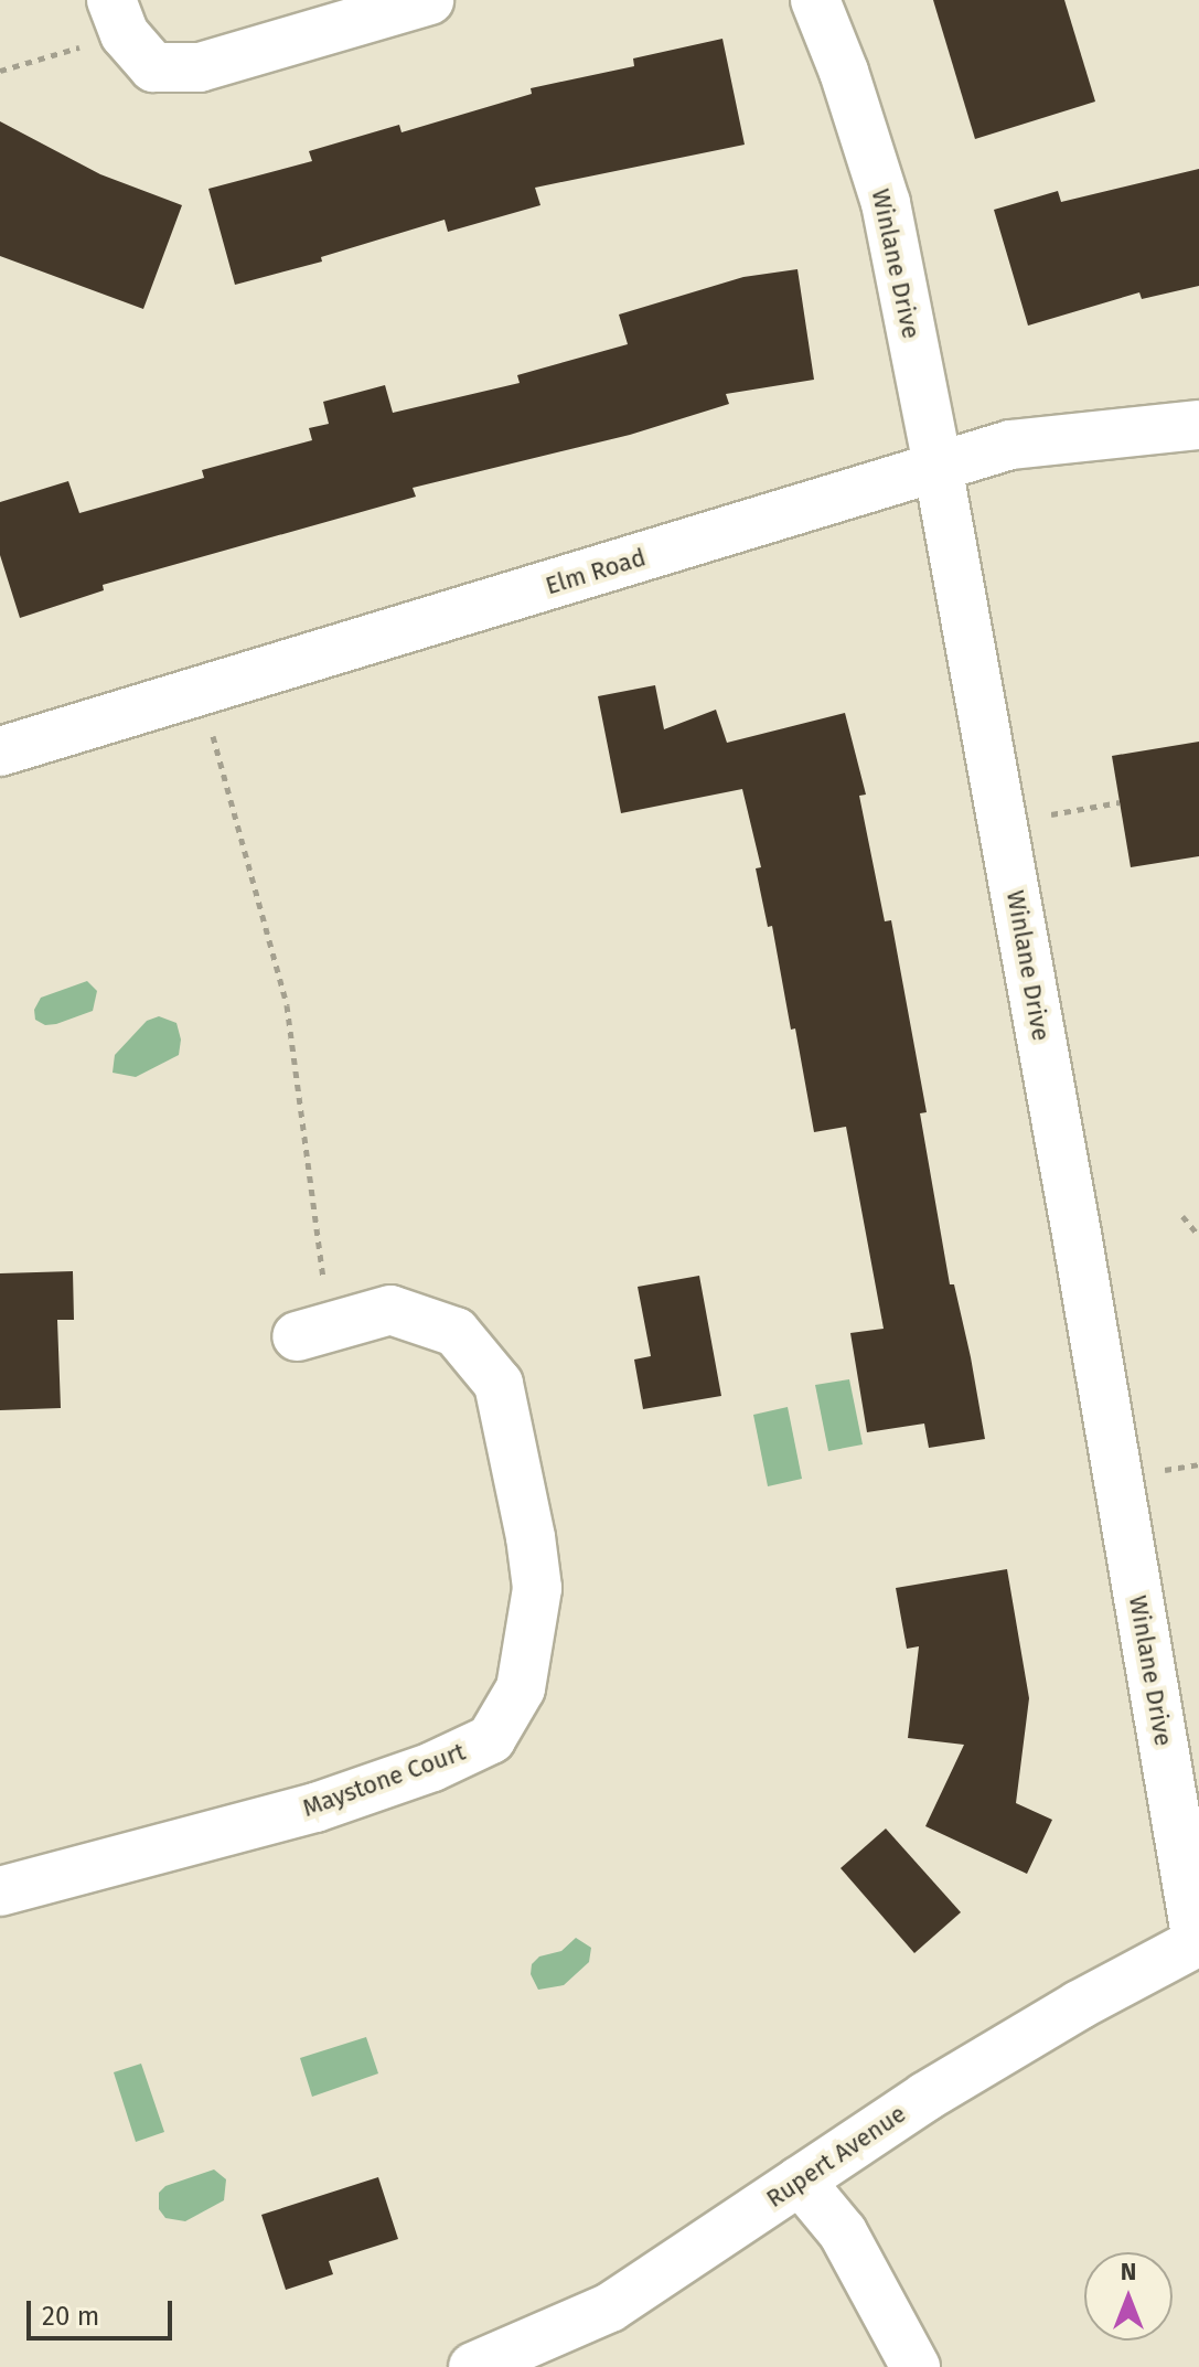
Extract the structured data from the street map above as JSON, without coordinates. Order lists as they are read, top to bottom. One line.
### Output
{"streets":{"street":["Winlane Drive","Elm Road","Maystone Court","Rupert Avenue"]},"crossings":[["Winlane Drive","Elm Road"],["Winlane Drive","Rupert Avenue"]],"scale_bar":"20 m","north":"top"}
